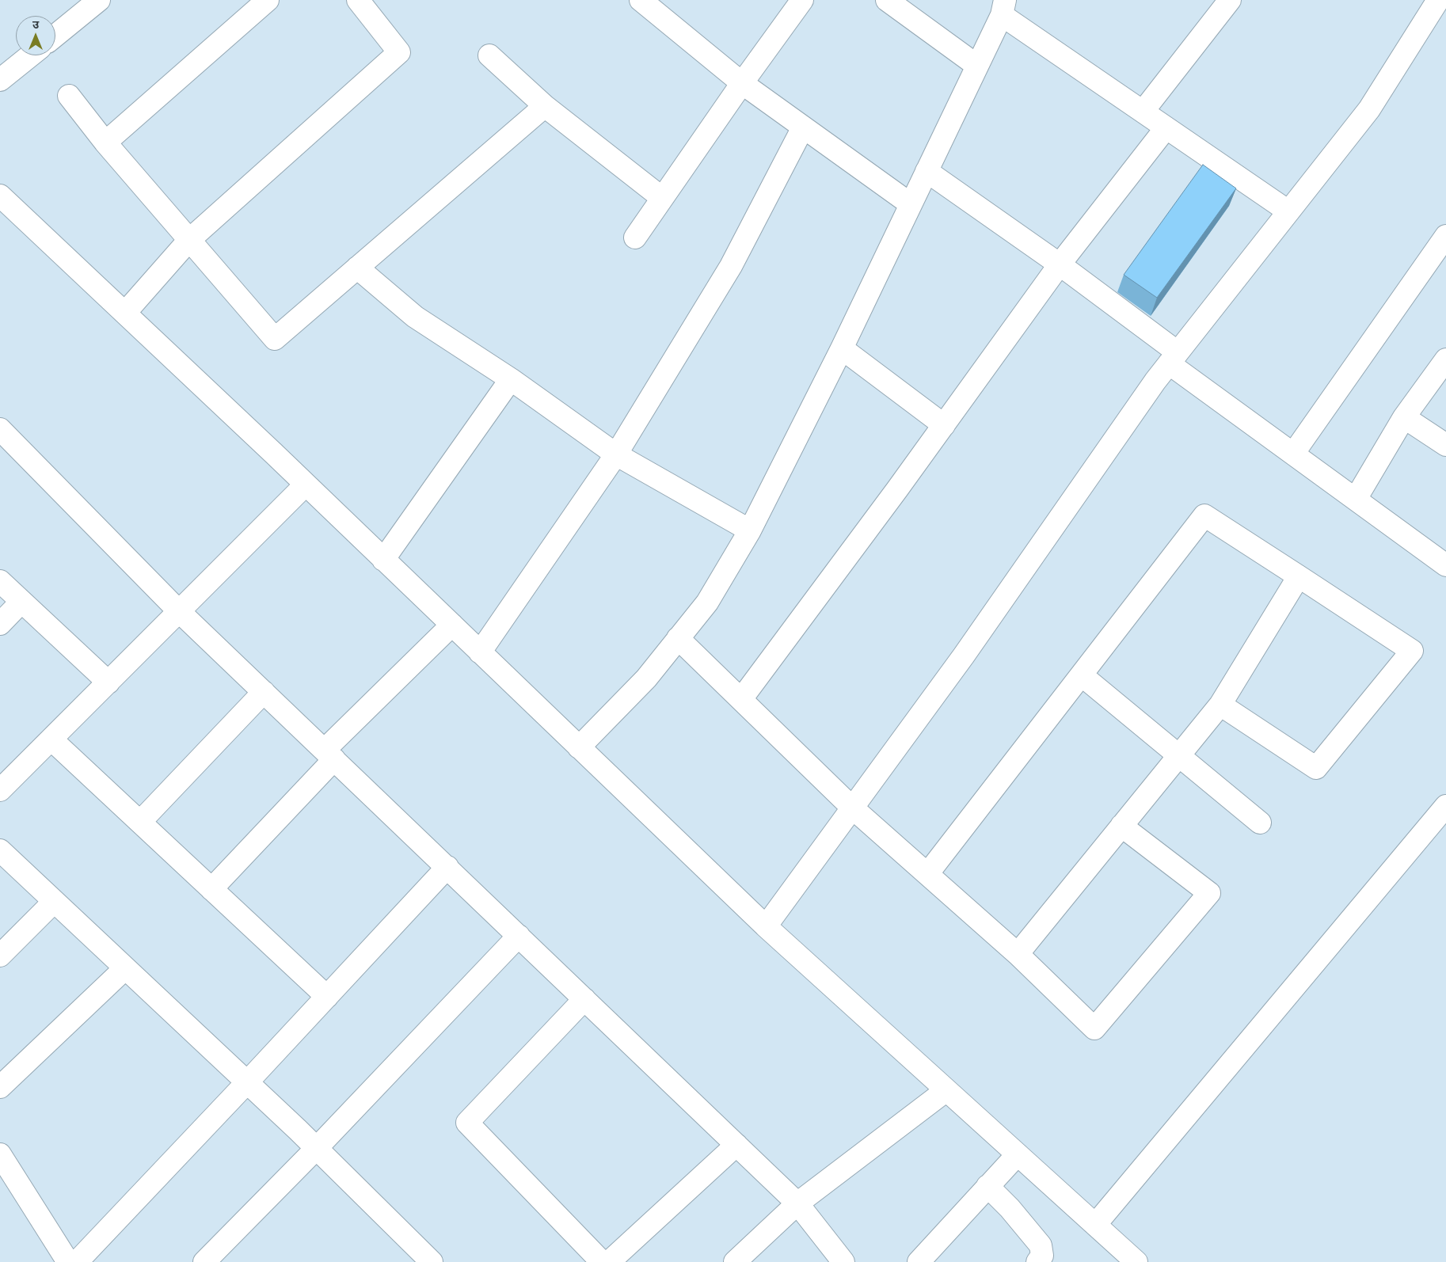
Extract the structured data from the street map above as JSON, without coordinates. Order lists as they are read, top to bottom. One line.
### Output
{"north":"top"}
